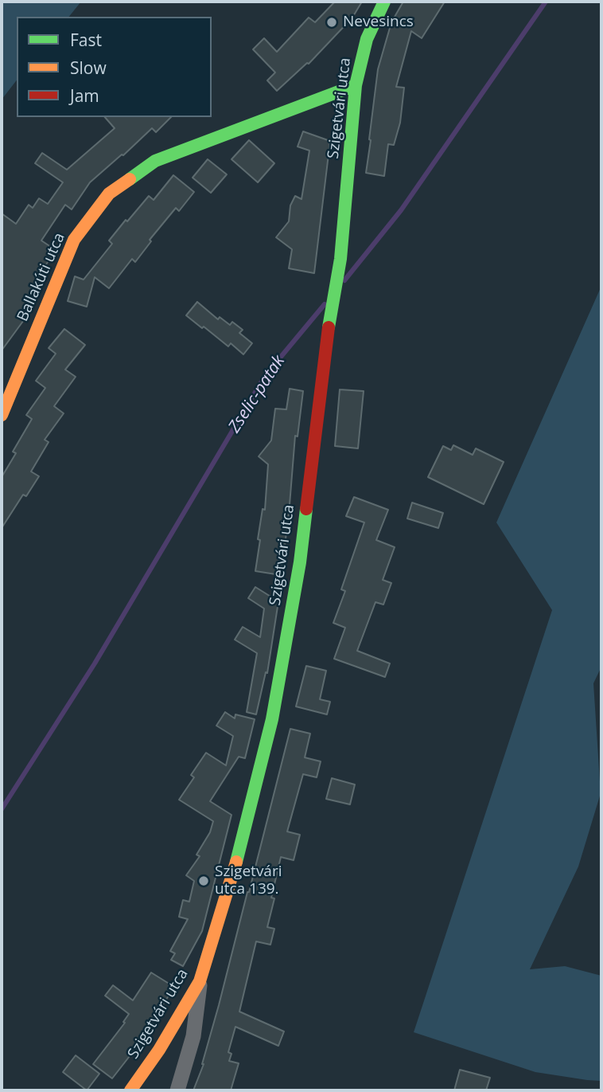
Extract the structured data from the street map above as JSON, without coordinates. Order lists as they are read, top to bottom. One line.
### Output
{"streets":{"street":["Szigetvári utca","Ballakúti utca"]},"crossings":[["Szigetvári utca","Ballakúti utca"]],"water":["Zselic-patak"],"places":["Nevesincs","Szigetvári utca 139."],"legend":["Fast","Slow","Jam"]}
